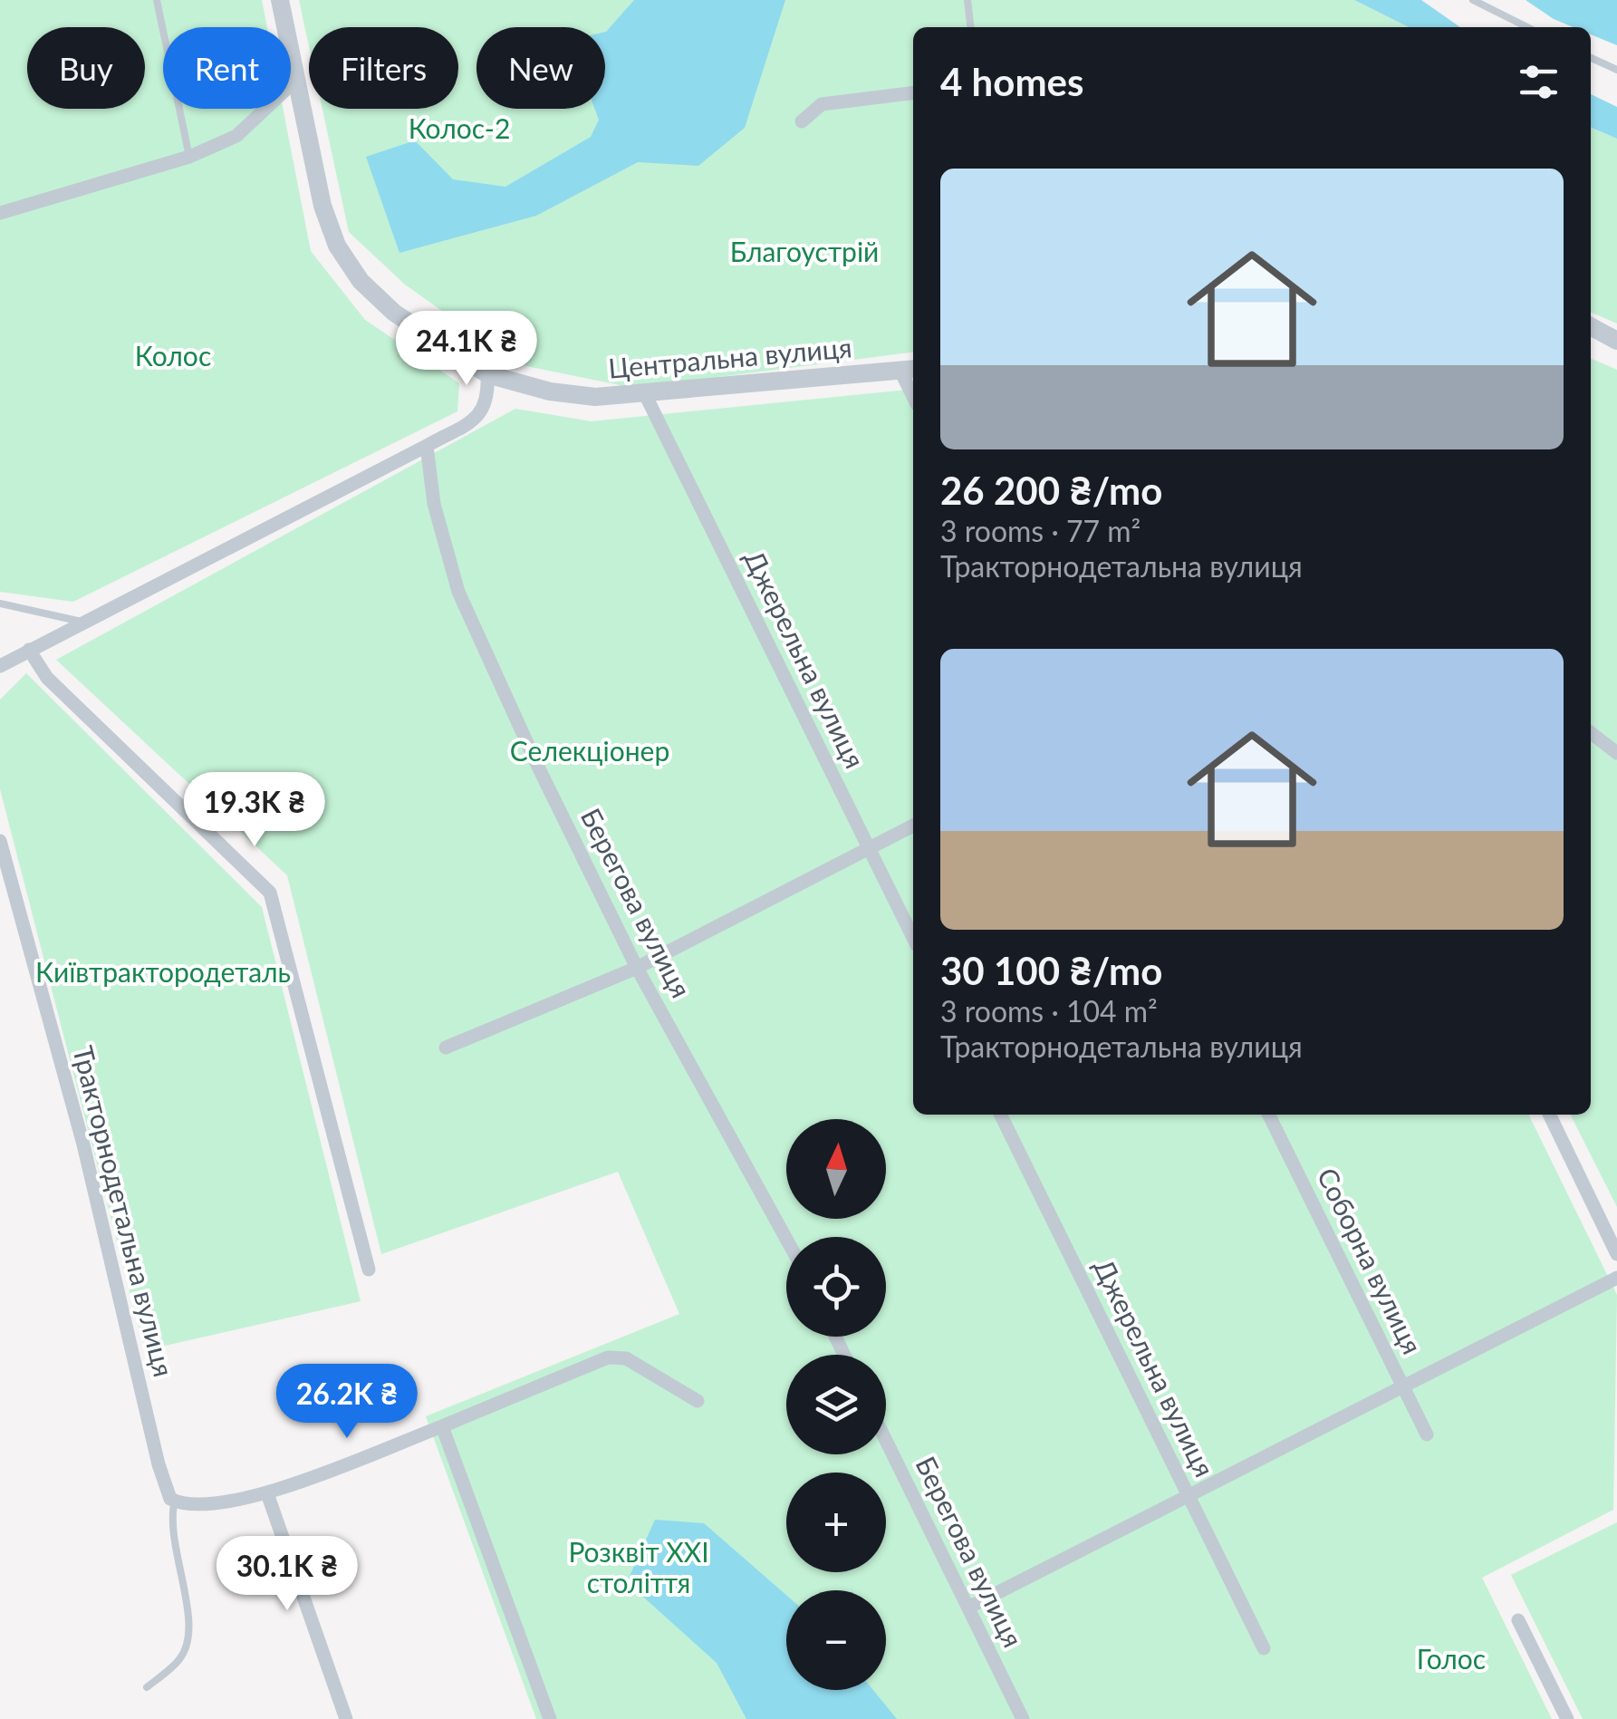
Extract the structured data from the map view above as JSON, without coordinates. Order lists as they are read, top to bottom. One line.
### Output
{"streets":{"street":["Центральна вулиця","Джерельна вулиця","Берегова вулиця","Тракторнодетальна вулиця","Соборна вулиця"]},"crossings":[["Центральна вулиця","Джерельна вулиця"]],"parks":["Колос-2","Благоустрій","Колос","Селекціонер","Київтрактородеталь","Розквіт XXI століття","Голос"],"north":"top","page":{"chip":["Buy","Rent","Filters","New"],"heading":"4 homes","list":[{"name":"26 200 ₴/mo","note":"3 rooms · 77 m² · Тракторнодетальна вулиця"},{"name":"30 100 ₴/mo","note":"3 rooms · 104 m² · Тракторнодетальна вулиця"}],"price":["24.1K ₴","19.3K ₴","26.2K ₴","30.1K ₴"],"map_buttons":["+","−"]}}
